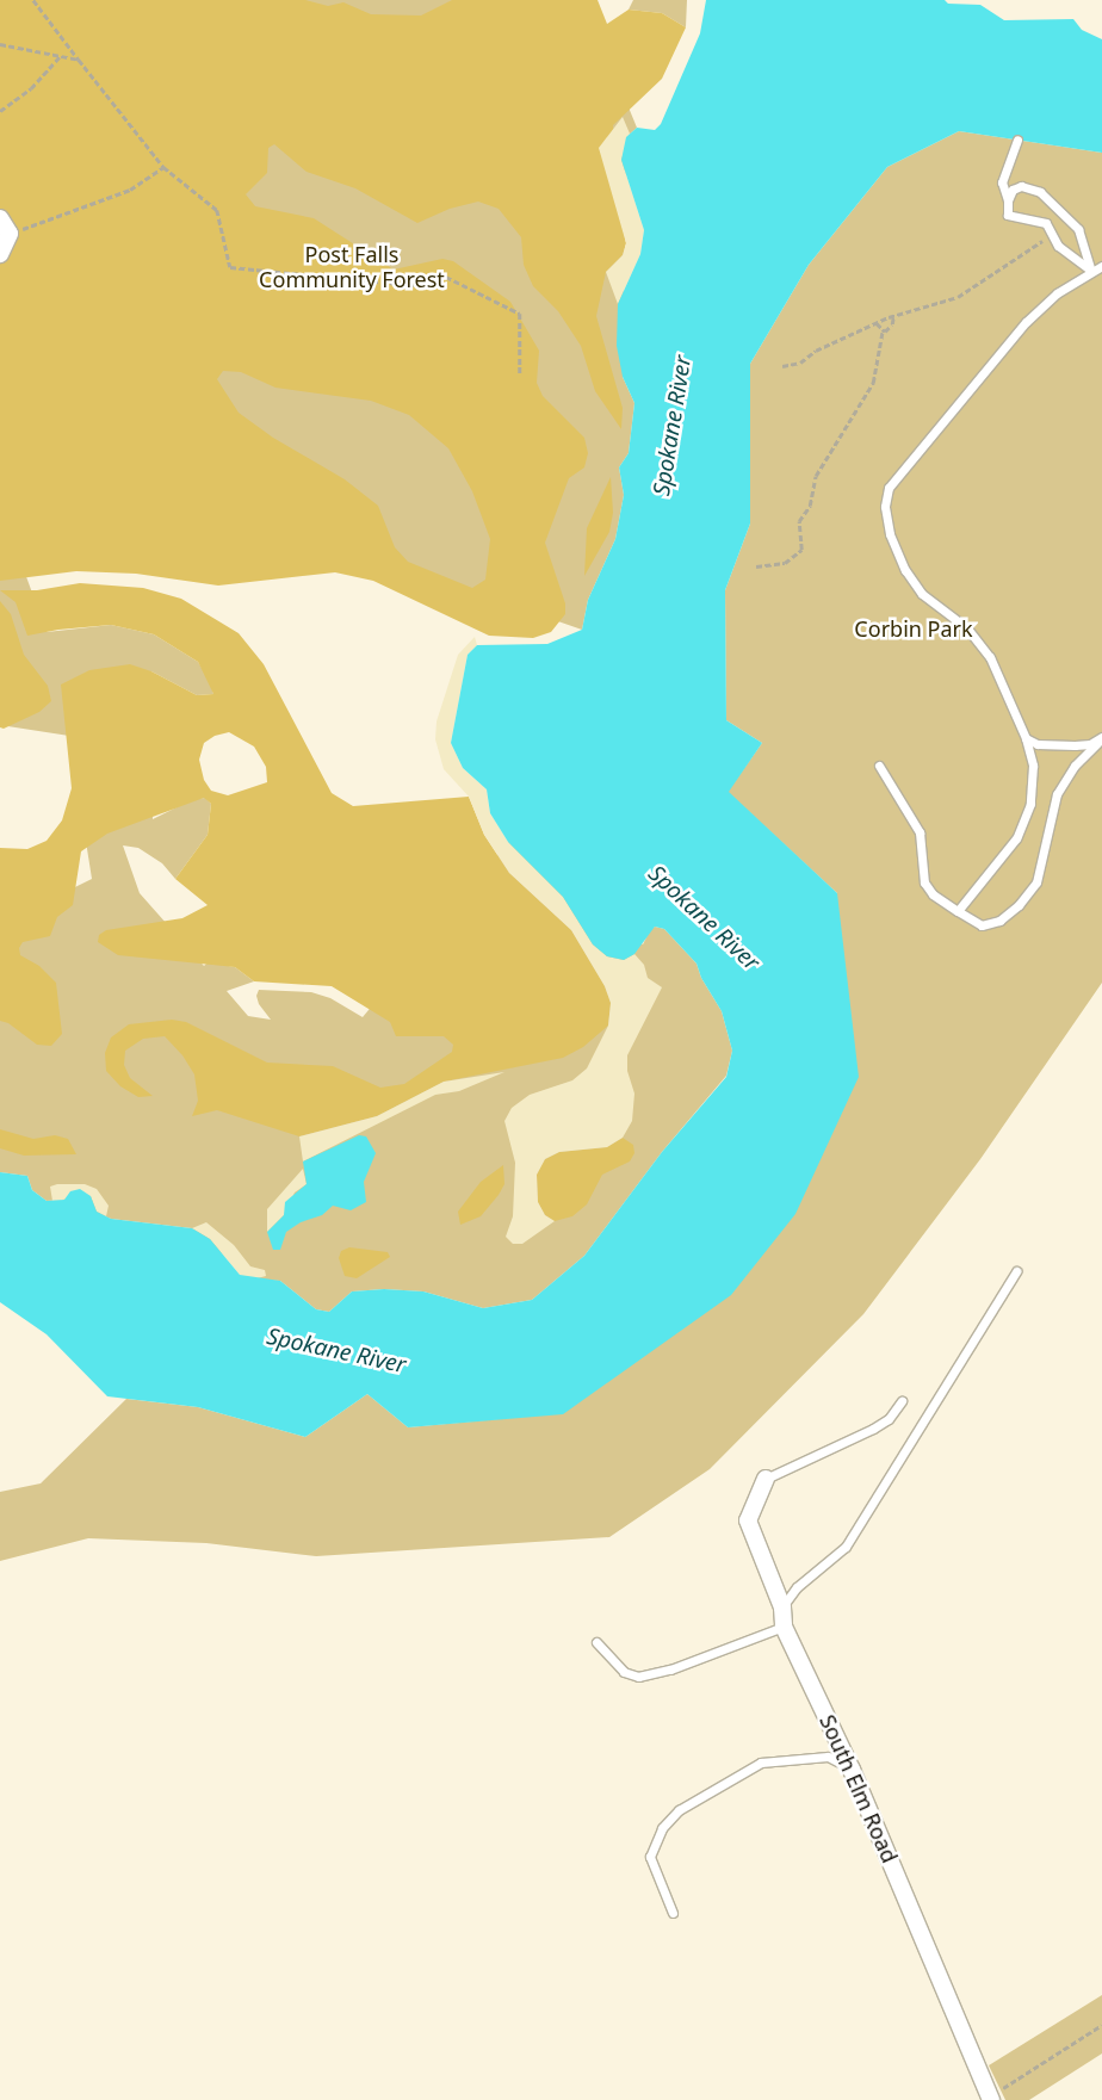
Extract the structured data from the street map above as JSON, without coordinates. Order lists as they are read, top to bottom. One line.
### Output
{"streets":{"street":["South Elm Road"]},"water":["Spokane River"],"parks":["Post Falls Community Forest","Corbin Park"]}
